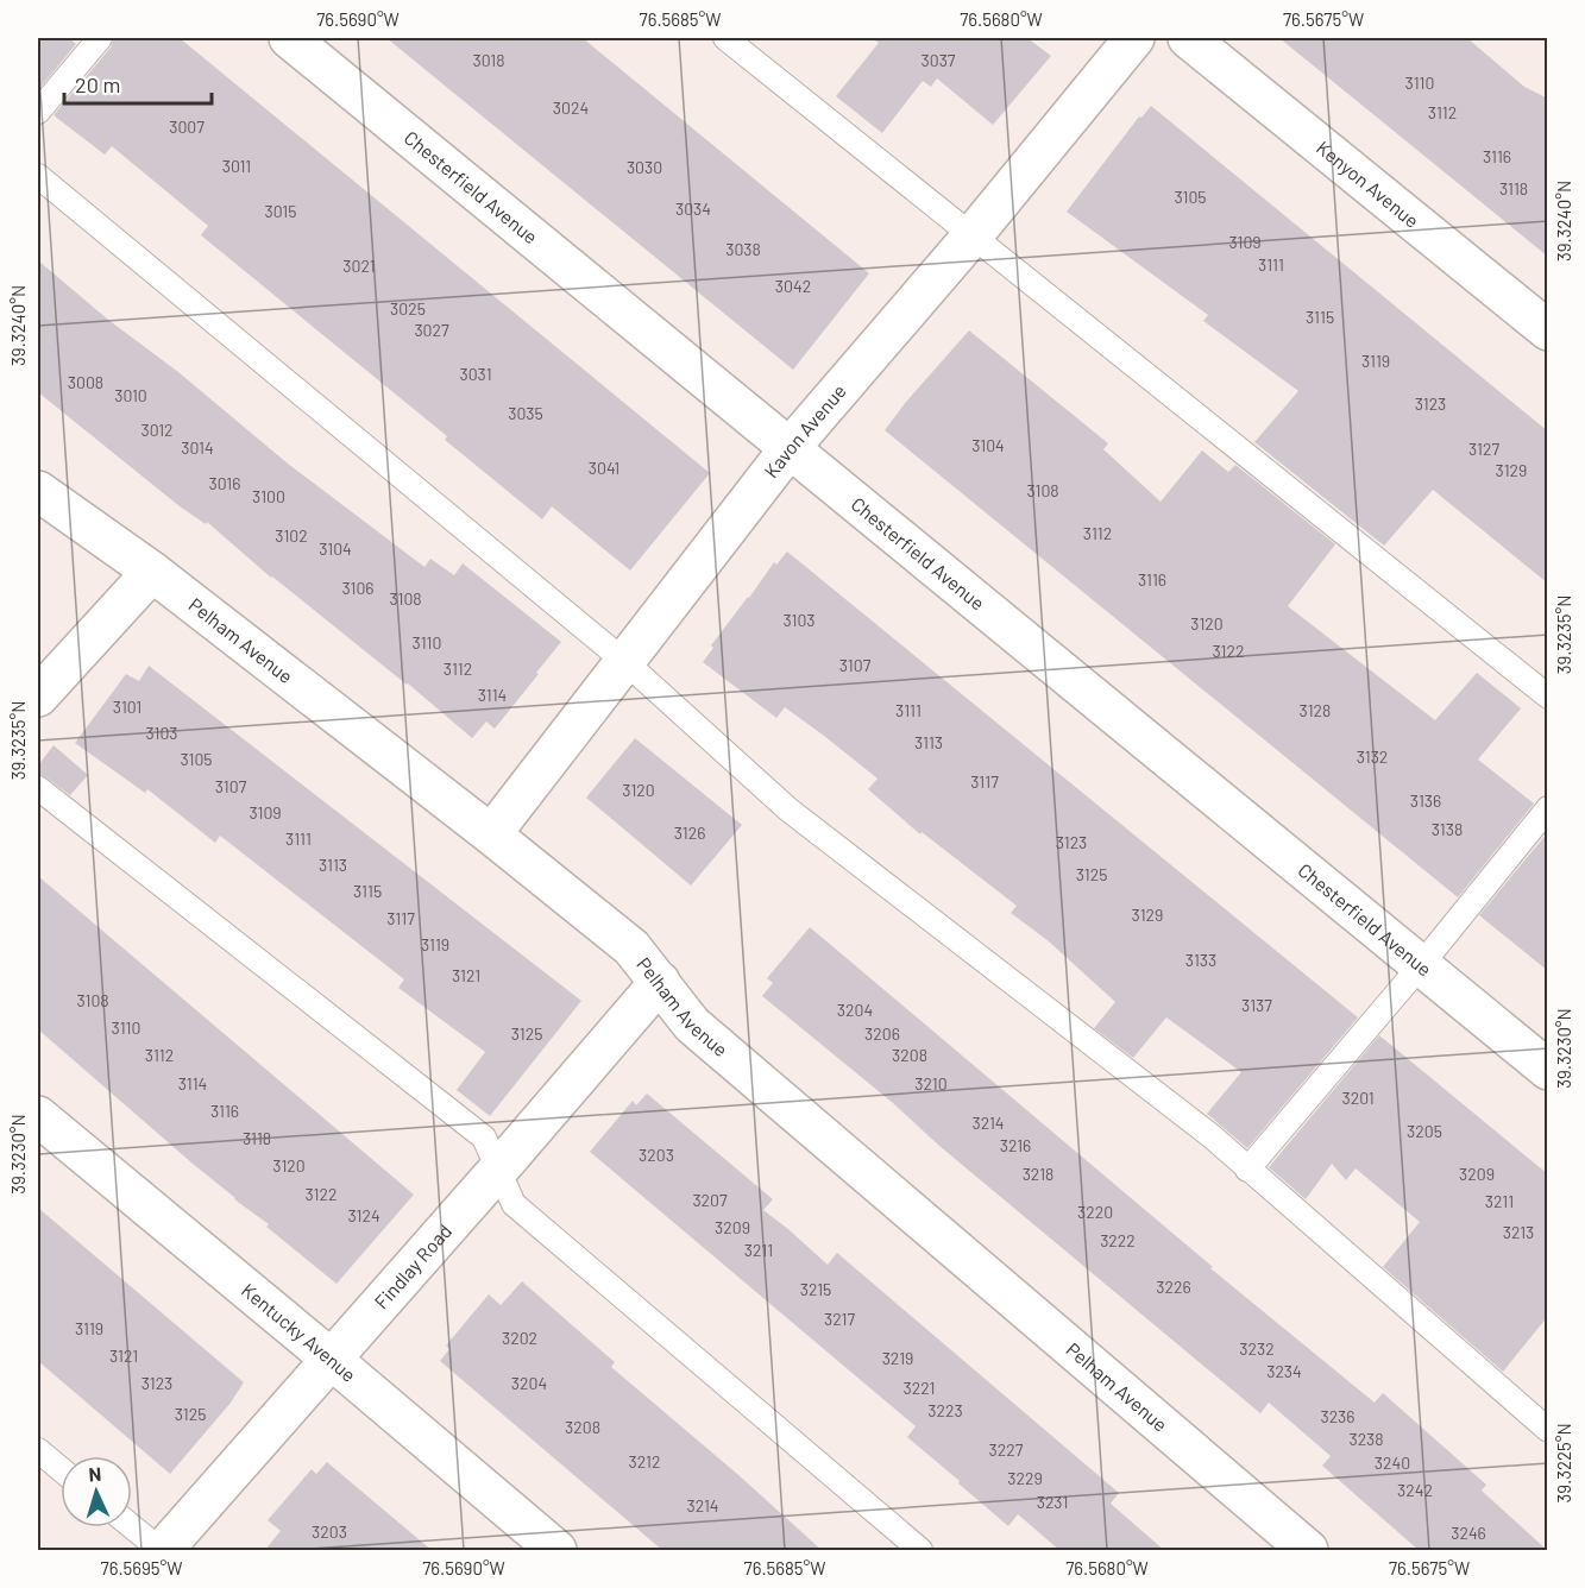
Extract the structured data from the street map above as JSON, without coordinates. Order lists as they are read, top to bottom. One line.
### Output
{"streets":{"street":["Kenyon Avenue","Chesterfield Avenue","Kavon Avenue","Pelham Avenue","Findlay Road","Kentucky Avenue"]},"crossings":[["Chesterfield Avenue","Kavon Avenue"],["Kavon Avenue","Pelham Avenue"],["Pelham Avenue","Findlay Road"],["Findlay Road","Kentucky Avenue"]],"house_numbers":["3018","3037","3110","3024","3112","3007","3116","3011","3030","3118","3105","3034","3015","3109","3038","3111","3021","3042","3025","3115","3027","3119","3031","3008","3010","3123","3035","3012","3104","3014","3127","3041","3129","3016","3108","3100","3112","3102","3104","3116","3106","3108","3103","3120","3110","3122","3107","3112","3114","3101","3111","3128","3103","3113","3132","3105","3117","3107","3120","3136","3109","3138","3126","3111","3123","3113","3125","3115","3129","3117","3119","3133","3121","3108","3137","3204","3110","3125","3206","3112","3208","3114","3210","3201","3116","3214","3205","3118","3216","3203","3120","3218","3209","3122","3207","3211","3220","3124","3209","3213","3222","3211","3226","3215","3217","3119","3202","3232","3121","3219","3234","3123","3204","3221","3223","3125","3236","3208","3238","3227","3212","3240","3229","3242","3231","3214","3203","3246"],"scale_bar":"20 m","north":"top","coordinates":["76.5690°W","76.5685°W","76.5680°W","76.5675°W","39.3240°N","39.3235°N","39.3230°N","39.3225°N","76.5695°W"]}
